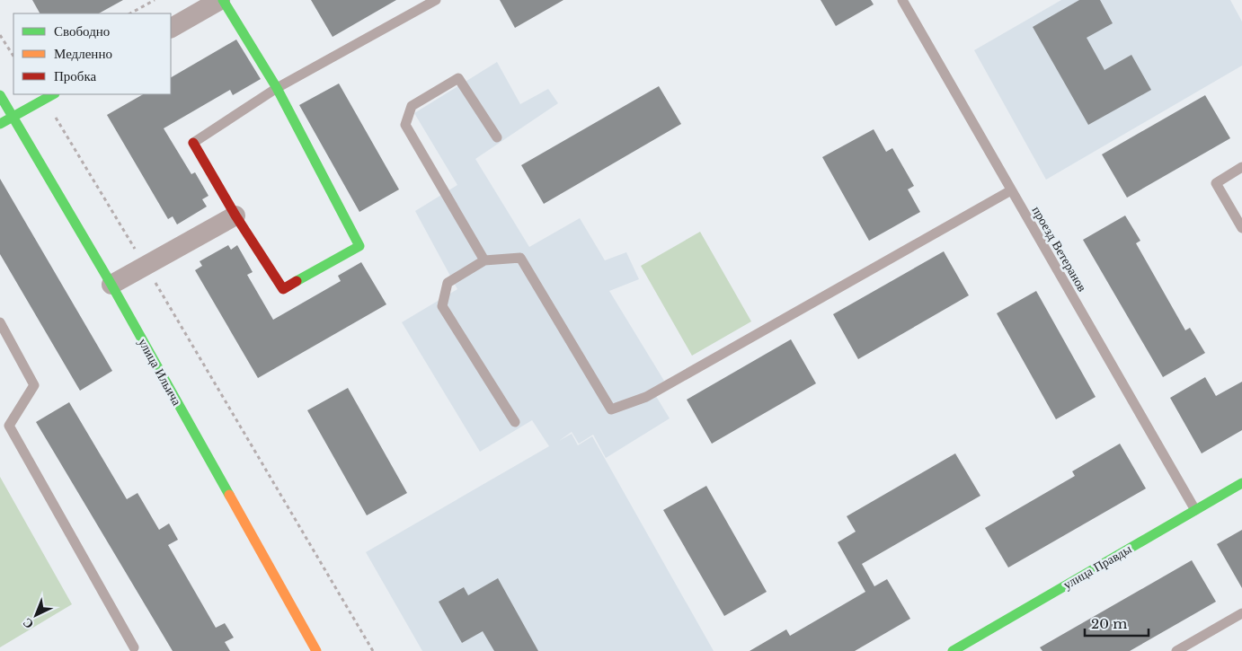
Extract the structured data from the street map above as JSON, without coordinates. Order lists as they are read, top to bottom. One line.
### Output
{"streets":{"street":["улица Ильича","улица Правды"],"lane":["проезд Ветеранов"]},"crossings":[["проезд Ветеранов","улица Правды"]],"legend":["Свободно","Медленно","Пробка"],"scale_bar":"20 m","north":"bottom left"}
